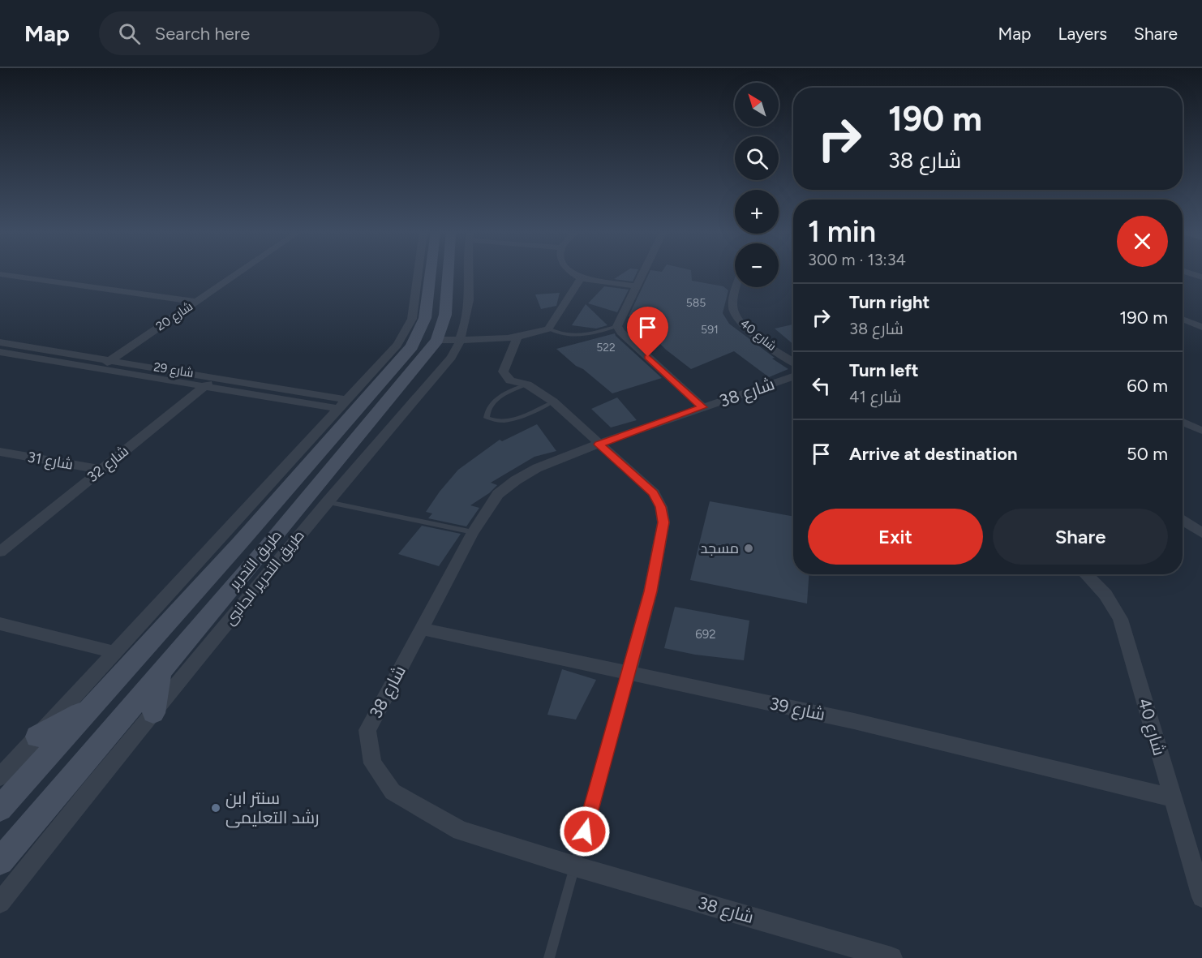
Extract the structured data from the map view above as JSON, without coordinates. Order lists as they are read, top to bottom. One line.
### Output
{"streets":{"street":["شارع 20","شارع 40","شارع 29","شارع 38","شارع 31","شارع 32","طريق التحرير","طريق التحرير الجانبى","شارع 39"]},"crossings":[["شارع 20","شارع 29"],["شارع 40","شارع 39"],["شارع 29","شارع 32"],["شارع 38","شارع 39"],["شارع 31","شارع 32"]],"places":["مسجد","سنتر ابن رشد التعليمى"],"house_numbers":["585","591","522","692"],"north":"top left","page":{"header":"Map","search":"Search here","nav":["Map","Layers","Share"],"map_buttons":["+","−"],"turn":["190 m","شارع 38"],"heading":["1 min","300 m · 13:34"],"list":[{"name":"Turn right","note":"شارع 38","value":"190 m"},{"name":"Turn left","note":"شارع 41","value":"60 m"},{"name":"Arrive at destination","value":"50 m"}],"buttons":["Exit","Share"]}}
